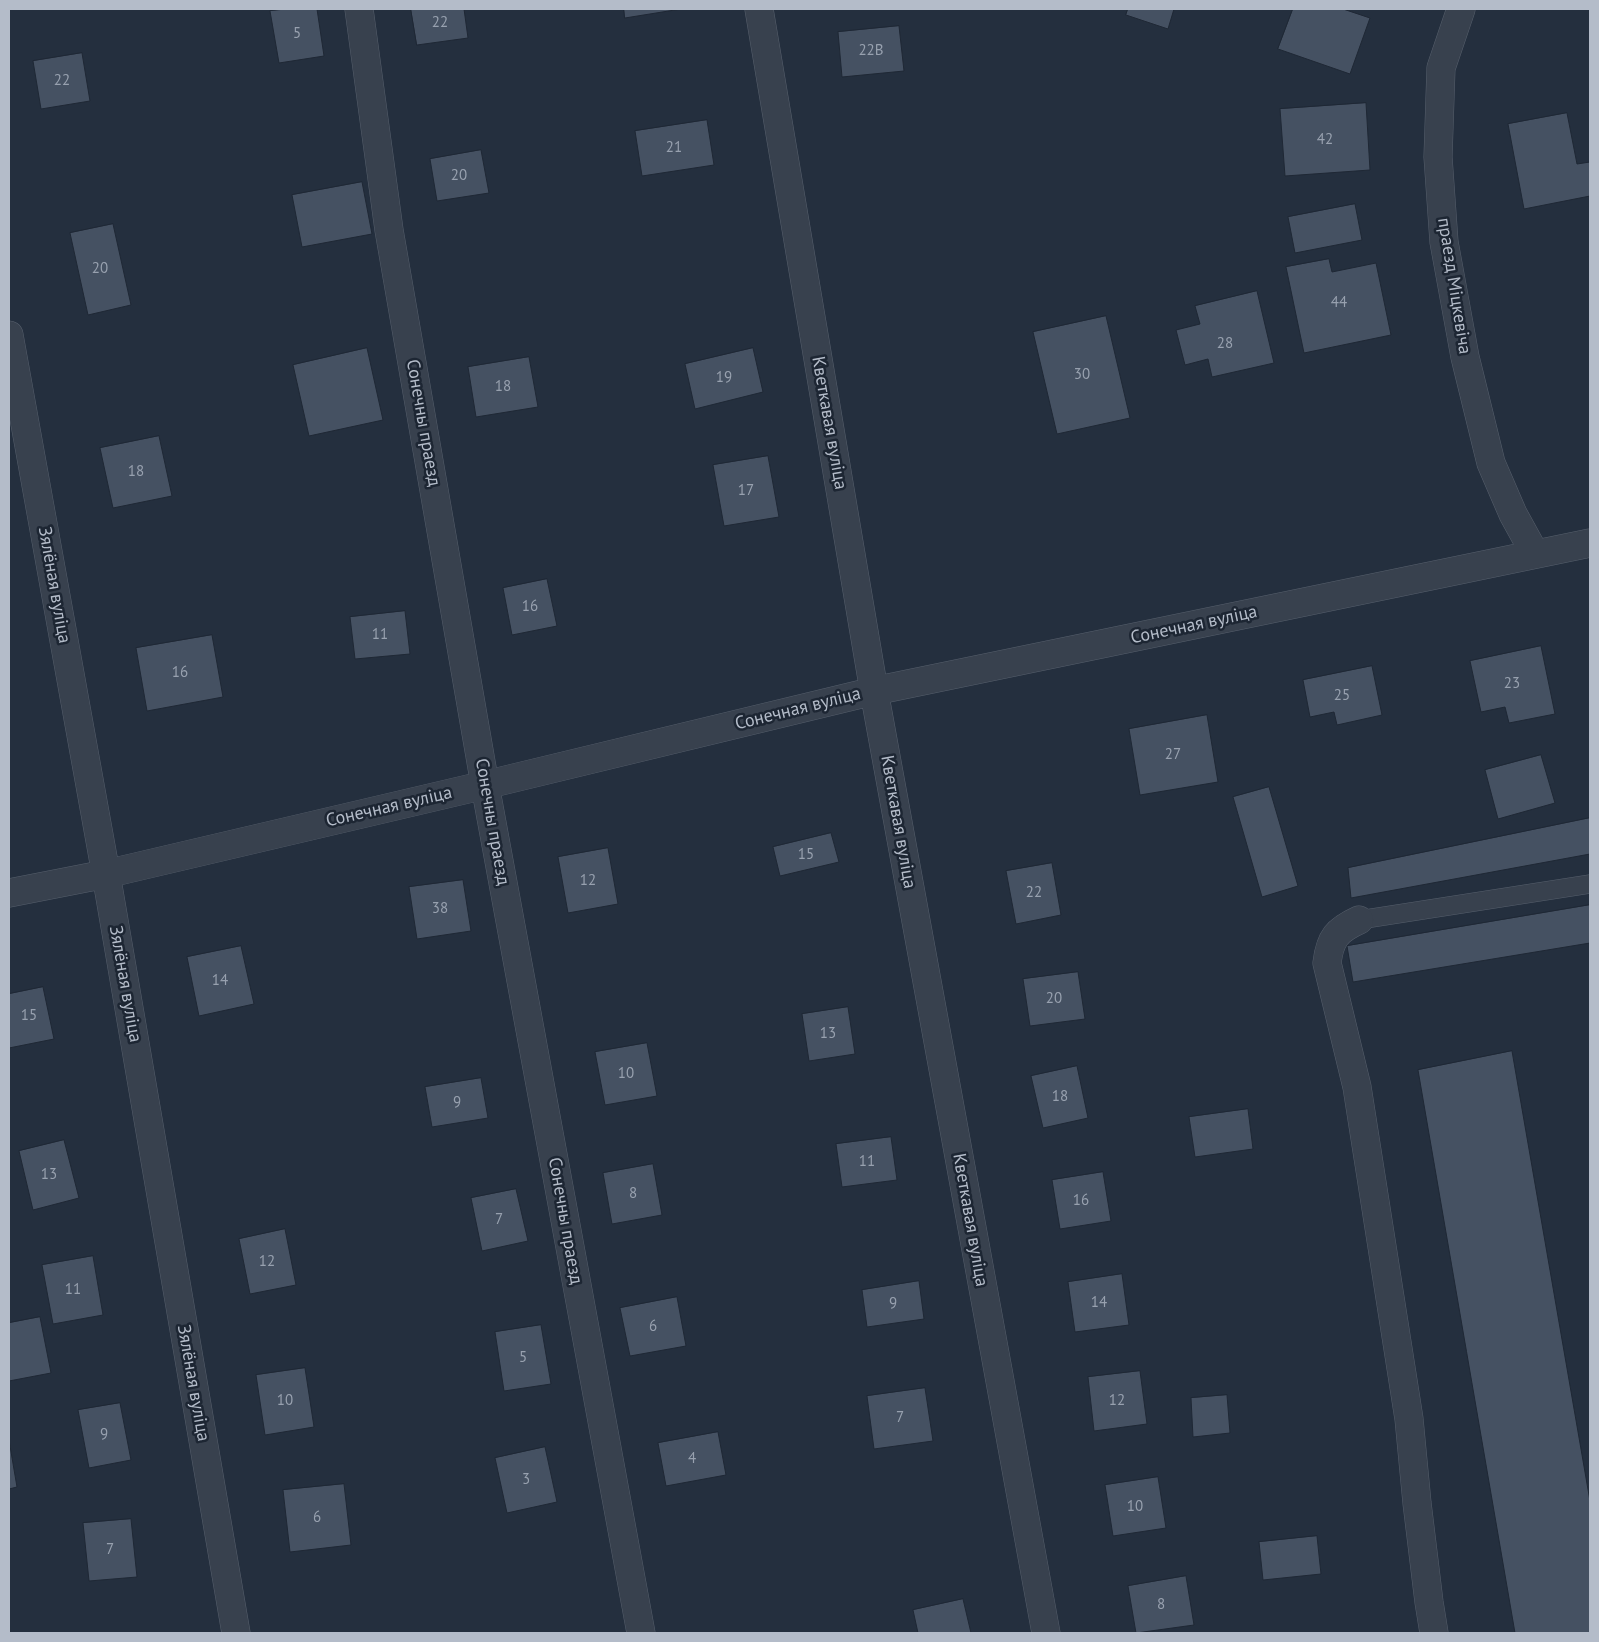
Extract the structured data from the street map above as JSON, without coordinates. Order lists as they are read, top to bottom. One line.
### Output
{"streets":{"street":["праезд Міцкевіча","Сонечны праезд","Кветкавая вуліца","Зялёная вуліца","Сонечная вуліца"]},"crossings":[["праезд Міцкевіча","Сонечная вуліца"],["Сонечны праезд","Сонечная вуліца"],["Кветкавая вуліца","Сонечная вуліца"],["Зялёная вуліца","Сонечная вуліца"]],"house_numbers":["22","5","22В","22","42","21","20","20","44","28","30","19","18","18","17","16","11","16","23","25","27","15","12","22","38","14","20","15","13","10","18","9","11","13","8","16","7","12","11","14","9","6","5","10","12","7","9","4","3","10","6","7","8"]}
